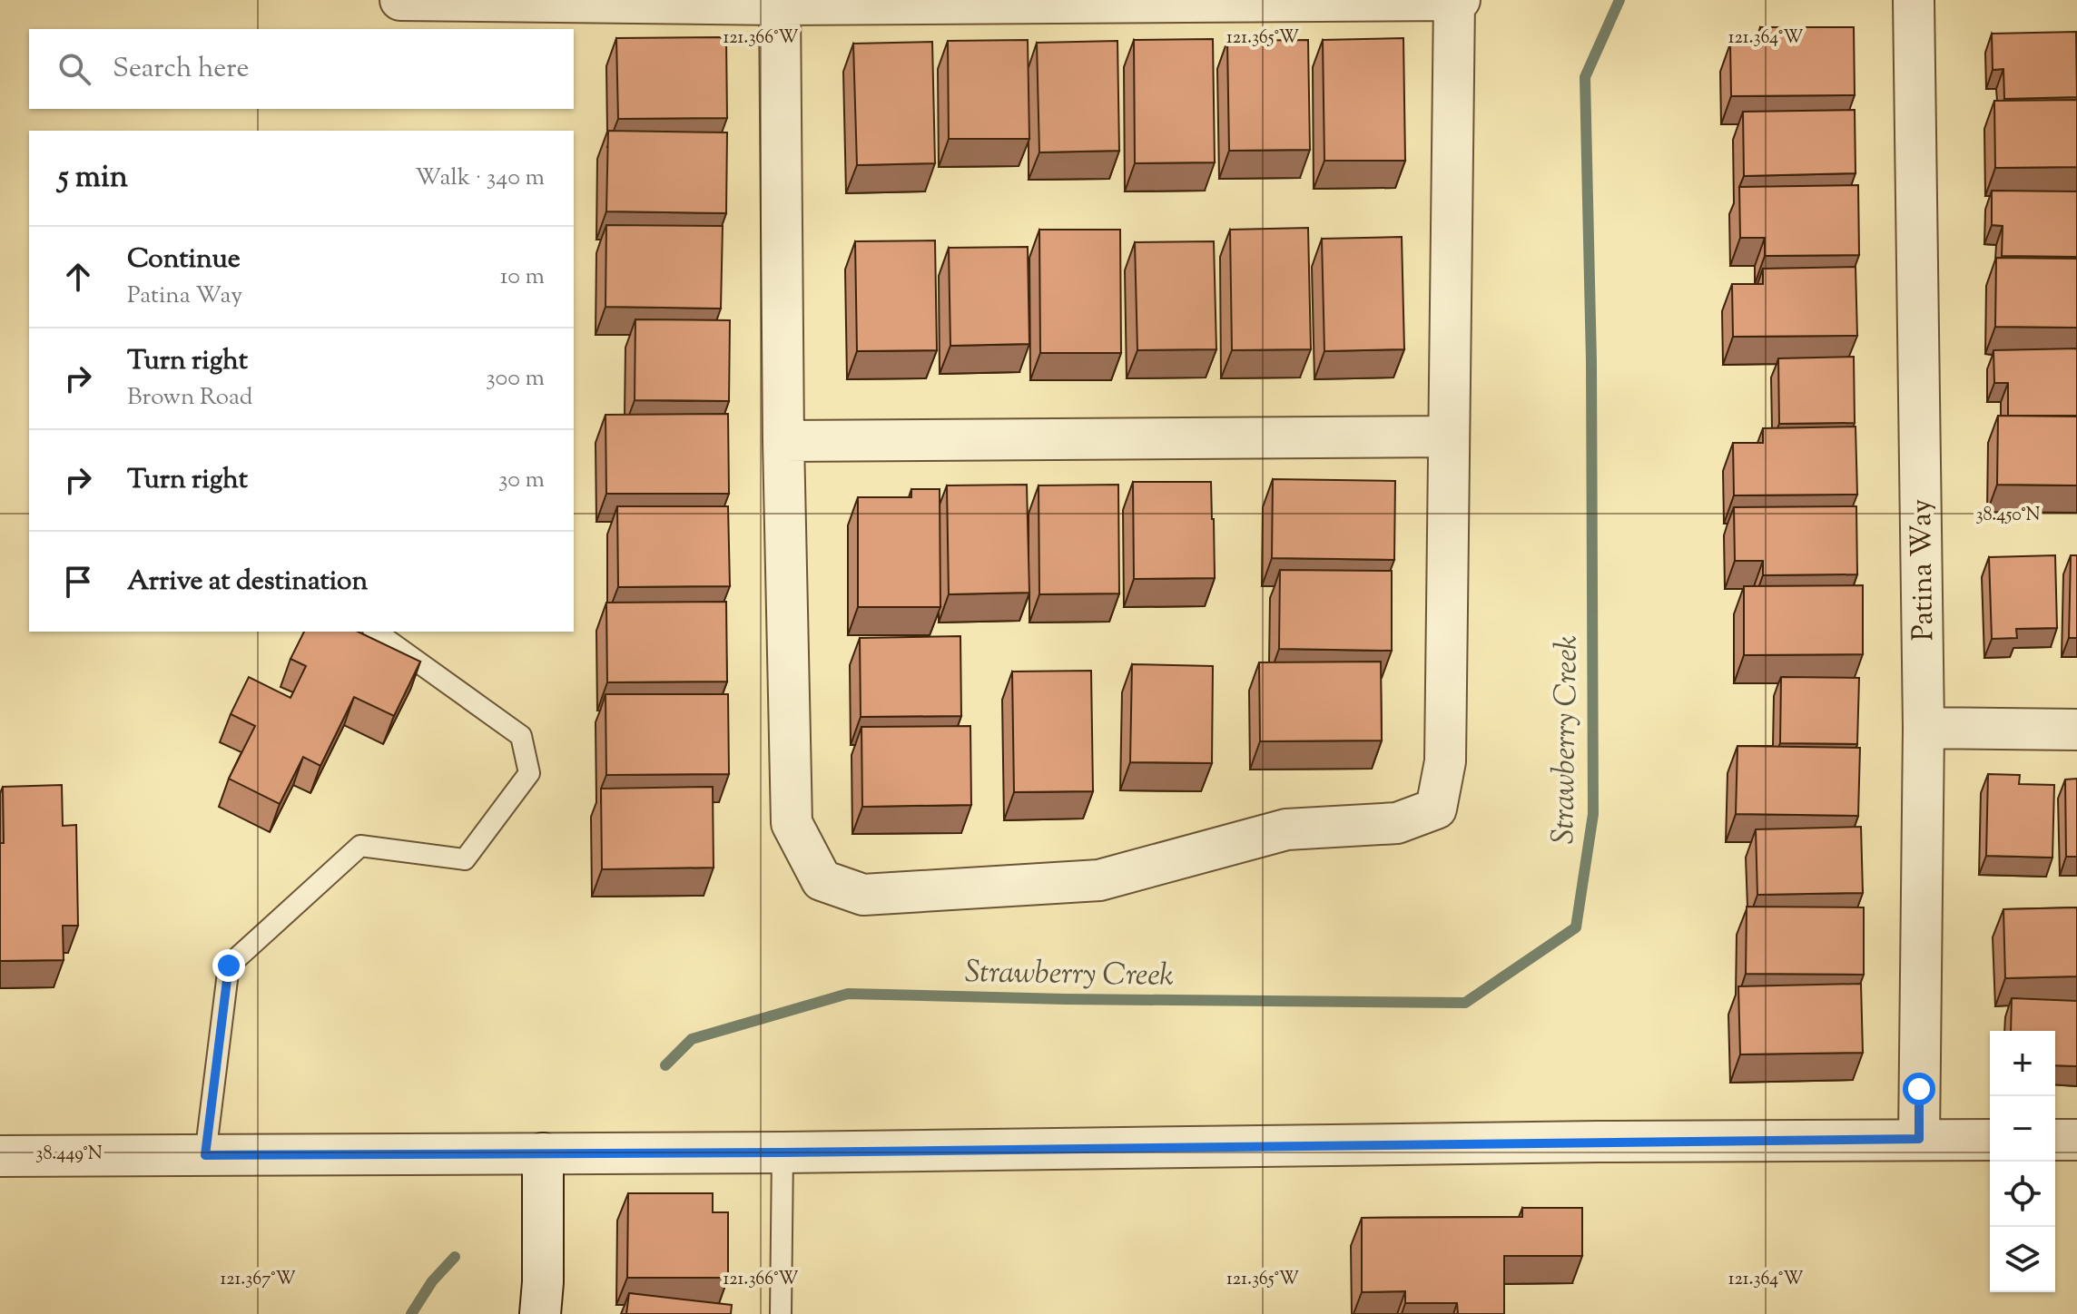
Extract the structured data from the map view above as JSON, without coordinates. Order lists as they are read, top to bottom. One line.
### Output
{"streets":{"street":["Patina Way"]},"water":["Strawberry Creek"],"page":{"search":"Search here","heading":["5 min","Walk · 340 m"],"list":[["Continue","Patina Way","10 m"],["Turn right","Brown Road","300 m"],["Turn right","30 m"],"Arrive at destination"],"map_buttons":["+","−"]},"coordinates":["121.366°W","121.365°W","121.364°W","38.450°N","38.449°N","121.367°W"]}
